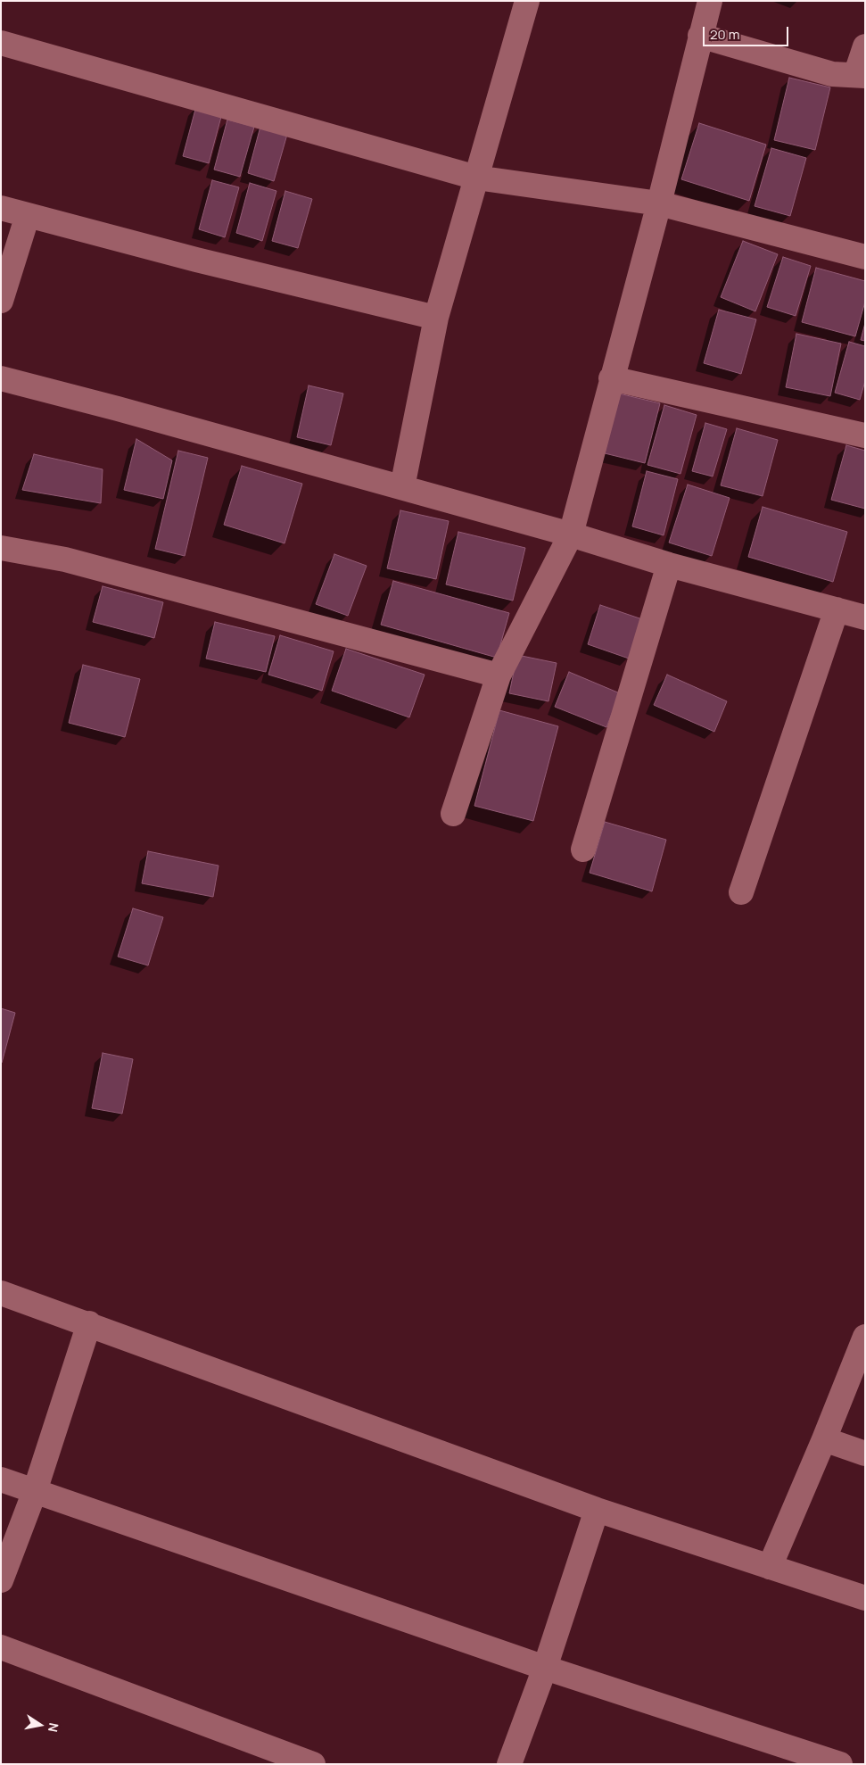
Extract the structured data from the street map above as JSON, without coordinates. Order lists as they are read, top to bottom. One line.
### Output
{"scale_bar":"20 m","north":"right"}
